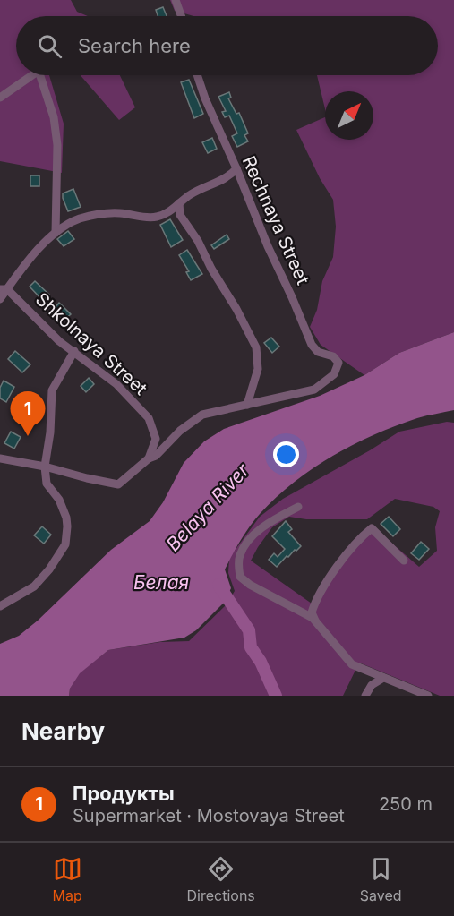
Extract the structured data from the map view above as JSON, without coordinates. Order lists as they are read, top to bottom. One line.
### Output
{"streets":{"street":["Rechnaya Street","Shkolnaya Street"]},"water":["Belaya River","Белая"],"north":"top right","page":{"search":"Search here","pins":"1","heading":"Nearby","list":[{"mark":"1","name":"Продукты","note":"Supermarket · Mostovaya Street","value":"250 m"}],"nav":["Map","Directions","Saved"]}}
